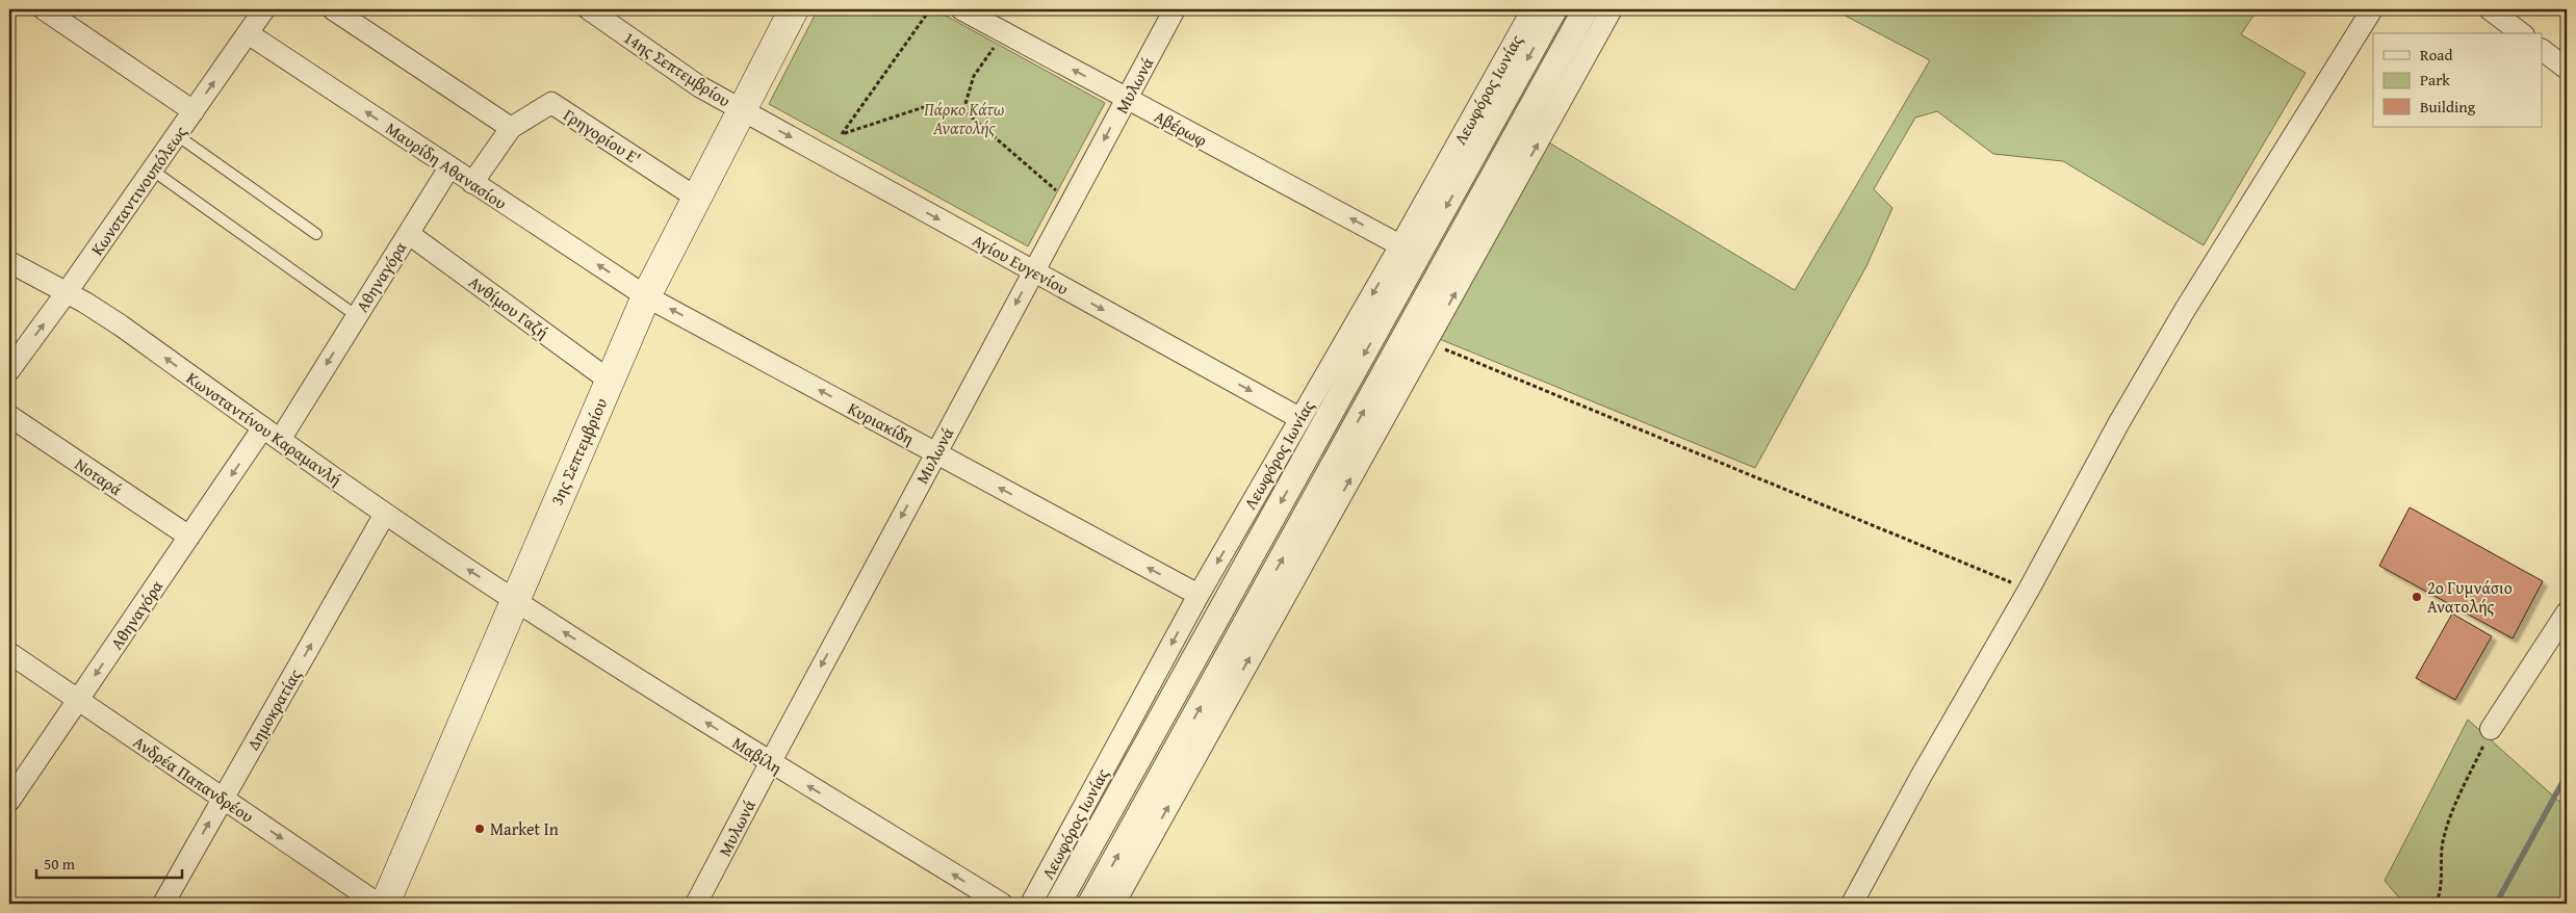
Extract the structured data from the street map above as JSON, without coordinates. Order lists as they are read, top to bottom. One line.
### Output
{"streets":{"main road":["3ης Σεπτεμβρίου"],"street":["14ης Σεπτεμβρίου","Μυλωνά","Λεωφόρος Ιωνίας","Αβέρωφ","Γρηγορίου Ε'","Μαυρίδη Αθανασίου","Κωνσταντινουπόλεως","Αγίου Ευγενίου","Αθηναγόρα","Ανθίμου Γαζή","Κυριακίδη","Κωνσταντίνου Καραμανλή","Νοταρά","Δημοκρατίας","Μαβίλη","Ανδρέα Παπανδρέου"]},"crossings":[["14ης Σεπτεμβρίου","Αγίου Ευγενίου"],["14ης Σεπτεμβρίου","3ης Σεπτεμβρίου"],["Μυλωνά","Αβέρωφ"],["Μυλωνά","Αγίου Ευγενίου"],["Μυλωνά","Κυριακίδη"],["Μυλωνά","Μαβίλη"],["Λεωφόρος Ιωνίας","Αβέρωφ"],["Λεωφόρος Ιωνίας","Αγίου Ευγενίου"],["Λεωφόρος Ιωνίας","Κυριακίδη"],["Γρηγορίου Ε'","Μαυρίδη Αθανασίου"],["Γρηγορίου Ε'","3ης Σεπτεμβρίου"],["Μαυρίδη Αθανασίου","Κωνσταντινουπόλεως"],["Μαυρίδη Αθανασίου","Αθηναγόρα"],["Μαυρίδη Αθανασίου","Κυριακίδη"],["Μαυρίδη Αθανασίου","3ης Σεπτεμβρίου"],["Κωνσταντινουπόλεως","Κωνσταντίνου Καραμανλή"],["Αγίου Ευγενίου","3ης Σεπτεμβρίου"],["Αθηναγόρα","Ανθίμου Γαζή"],["Αθηναγόρα","Κωνσταντίνου Καραμανλή"],["Αθηναγόρα","Νοταρά"],["Αθηναγόρα","Ανδρέα Παπανδρέου"],["Ανθίμου Γαζή","3ης Σεπτεμβρίου"],["Κυριακίδη","3ης Σεπτεμβρίου"],["Κωνσταντίνου Καραμανλή","3ης Σεπτεμβρίου"],["Κωνσταντίνου Καραμανλή","Δημοκρατίας"],["Κωνσταντίνου Καραμανλή","Μαβίλη"],["3ης Σεπτεμβρίου","Μαβίλη"],["Δημοκρατίας","Ανδρέα Παπανδρέου"]],"one_way":["Μυλωνά","Αβέρωφ","Κωνσταντινουπόλεως","Αγίου Ευγενίου","Αθηναγόρα","Κυριακίδη","Κωνσταντίνου Καραμανλή","Δημοκρατίας","Μαβίλη","Ανδρέα Παπανδρέου"],"parks":["Πάρκο Κάτω Ανατολής"],"places":["2ο Γυμνάσιο Ανατολής","Market In"],"legend":["Road","Park","Building"],"scale_bar":"50 m"}
